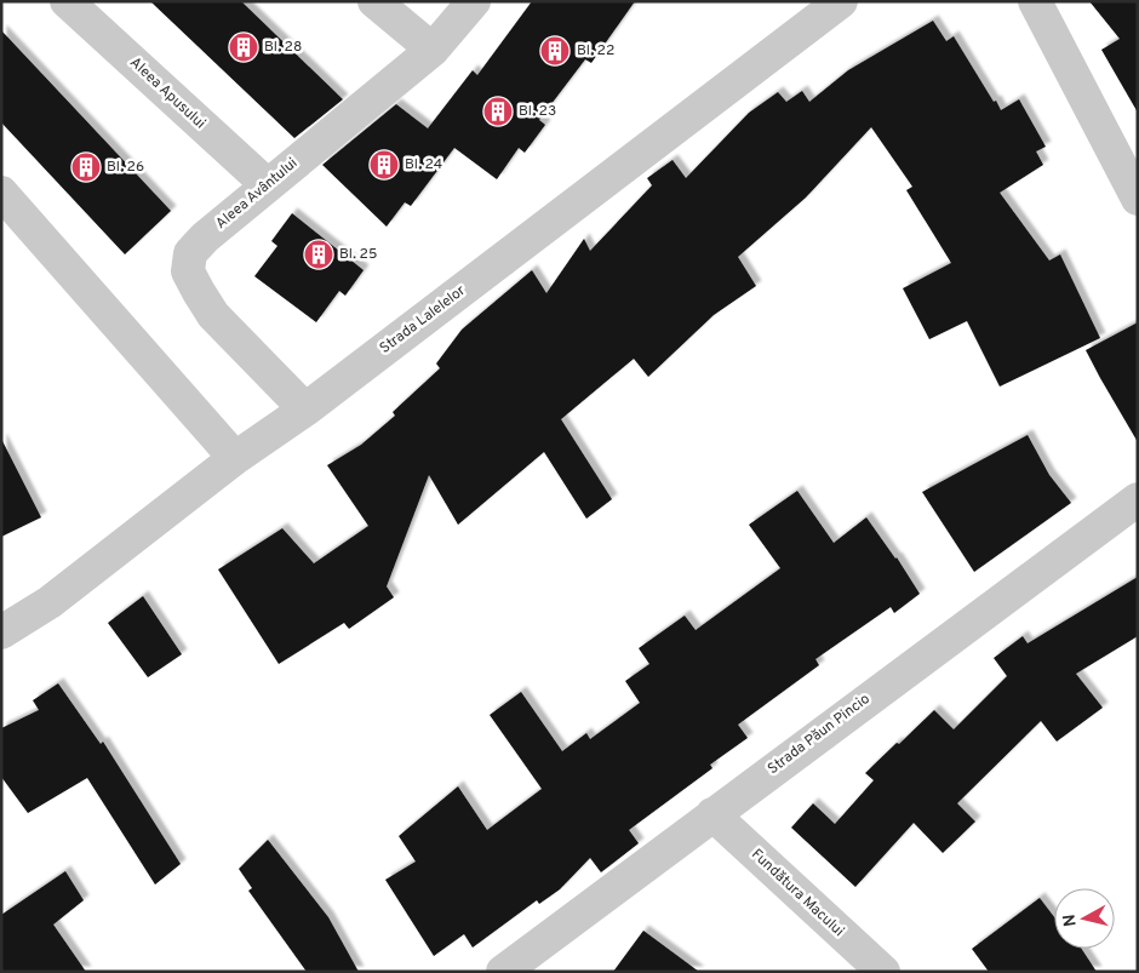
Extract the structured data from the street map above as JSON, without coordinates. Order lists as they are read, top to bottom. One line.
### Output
{"streets":{"street":["Aleea Apusului","Aleea Avântului","Strada Lalelelor","Strada Păun Pincio","Fundătura Macului"]},"crossings":[["Aleea Apusului","Aleea Avântului"],["Aleea Avântului","Strada Lalelelor"],["Strada Păun Pincio","Fundătura Macului"]],"places":{"building":["Bl. 28","Bl. 22","Bl. 23","Bl. 24","Bl. 26","Bl. 25"]},"north":"left"}
